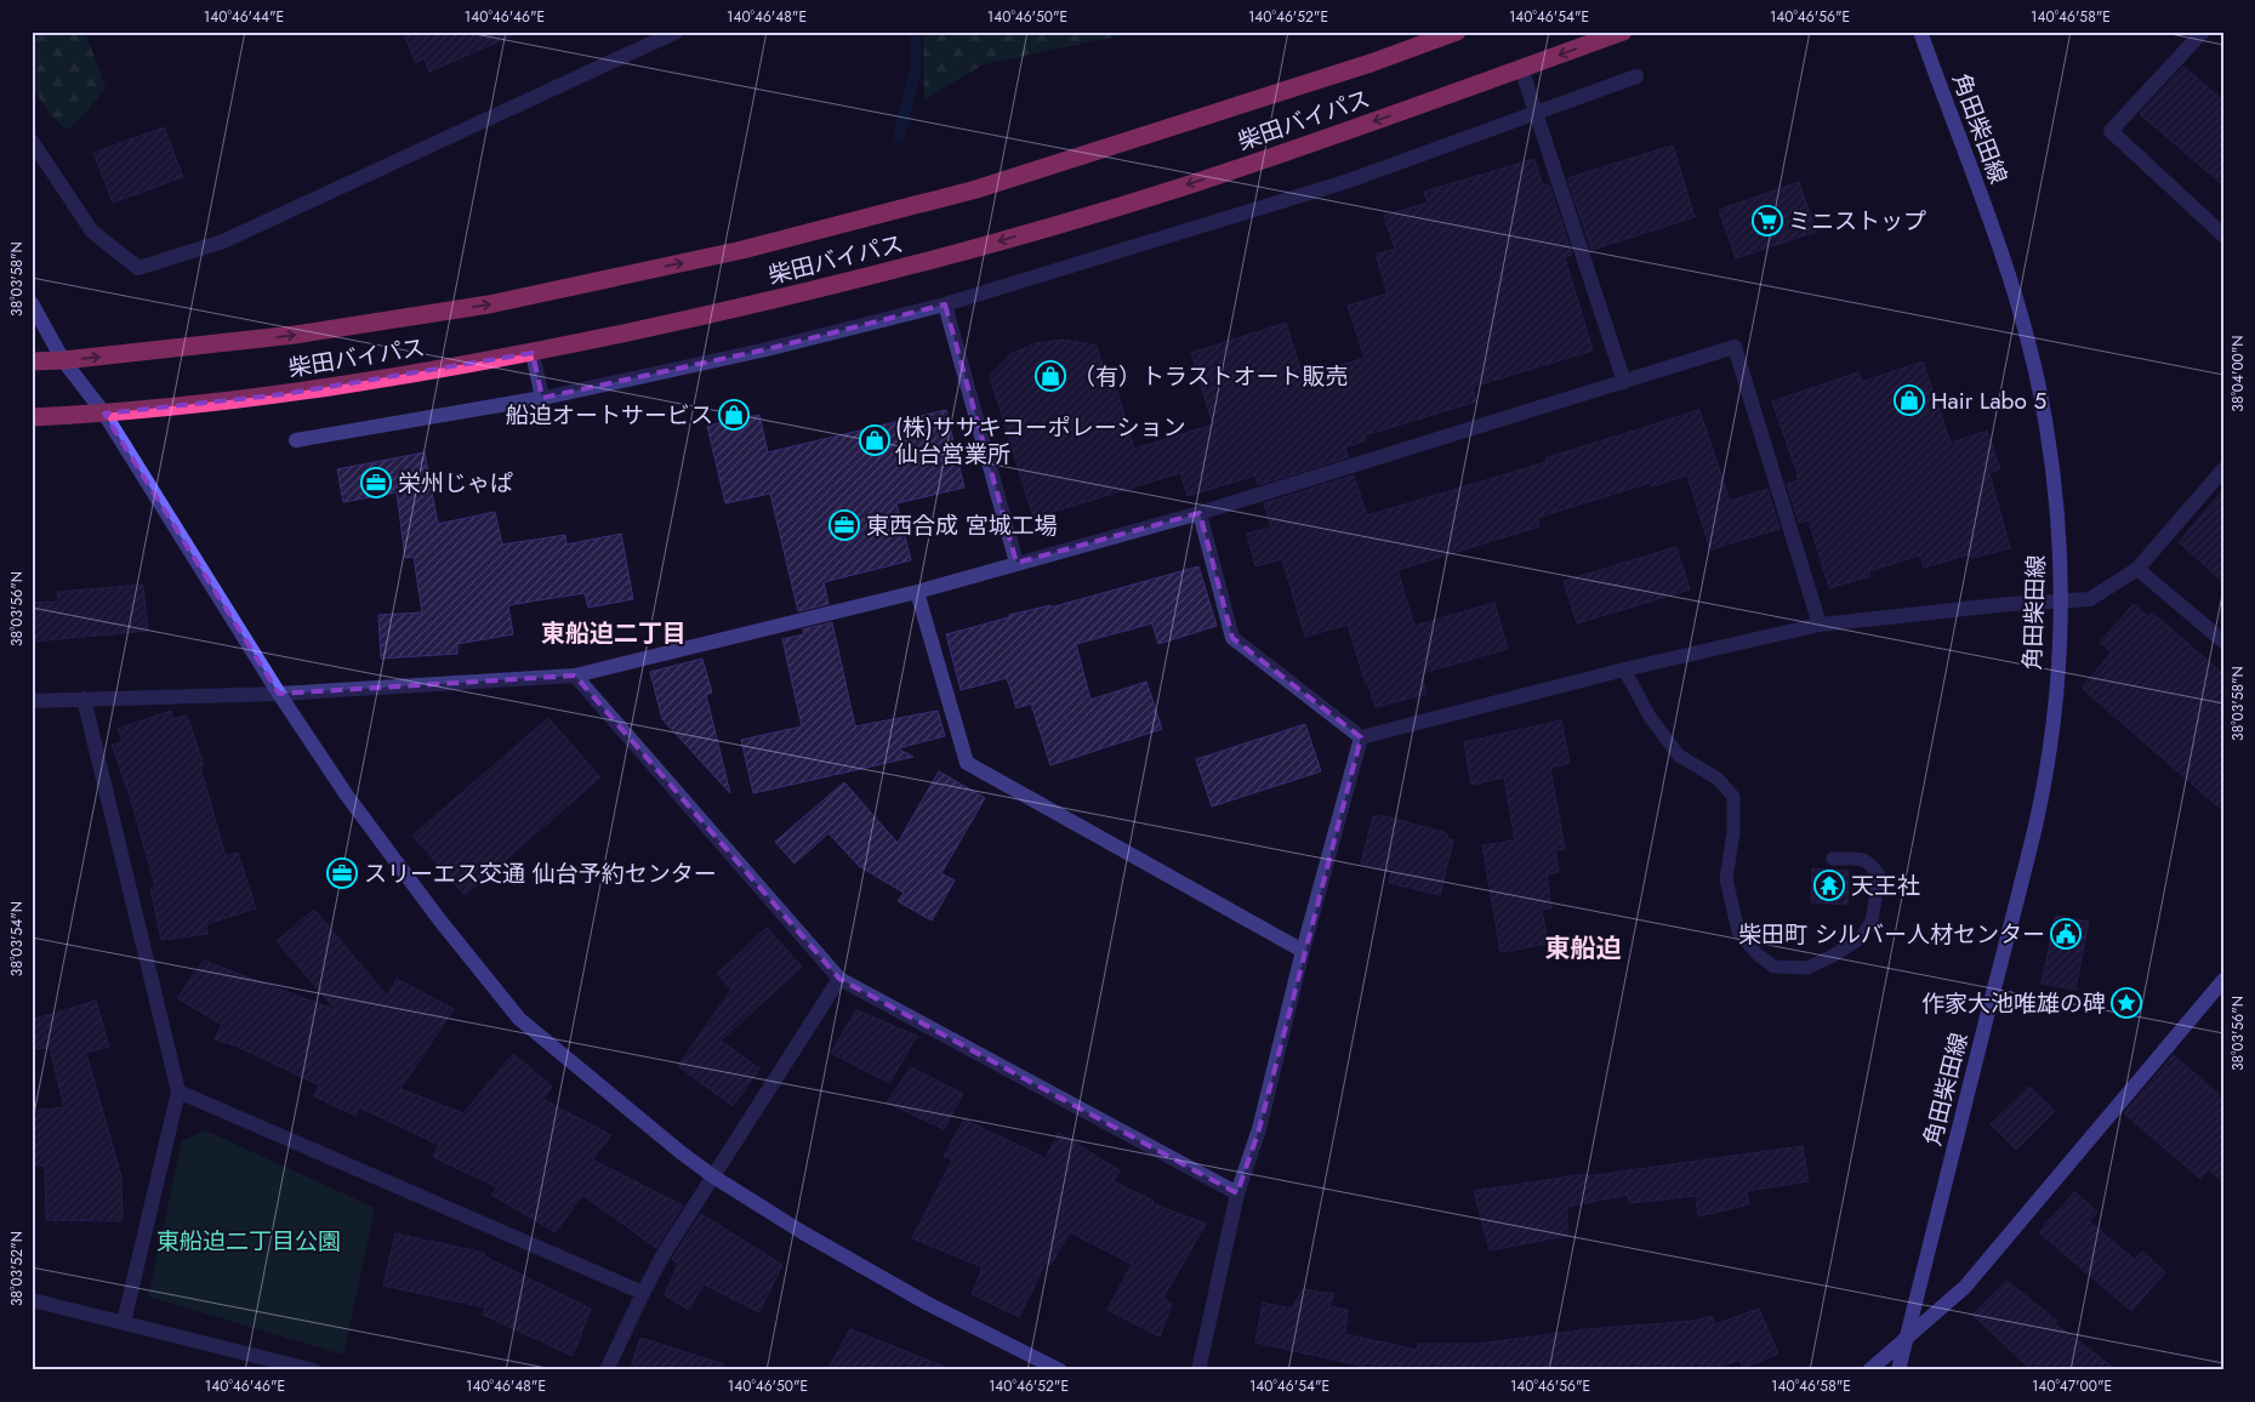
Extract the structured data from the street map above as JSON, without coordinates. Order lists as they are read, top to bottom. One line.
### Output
{"streets":{"highway":["柴田バイパス"],"street":["角田柴田線"]},"districts":["東船迫二丁目","東船迫"],"parks":["東船迫二丁目公園"],"places":{"supermarket":["ミニストップ"],"shop":["（有）トラストオート販売","Hair Labo 5","船迫オートサービス","(株)ササキコーポレーション 仙台営業所"],"office":["栄州じゃぱ","東西合成 宮城工場","スリーエス交通 仙台予約センター"],"temple":["天王社"],"public building":["柴田町 シルバー人材センター"],"place":["作家大池唯雄の碑"]},"coordinates":["140°46'44\"E","140°46'46\"E","140°46'48\"E","140°46'50\"E","140°46'52\"E","140°46'54\"E","140°46'56\"E","140°46'58\"E","38°03'58\"N","38°04'00\"N","38°03'56\"N","38°03'54\"N","38°03'52\"N","140°47'00\"E"]}
